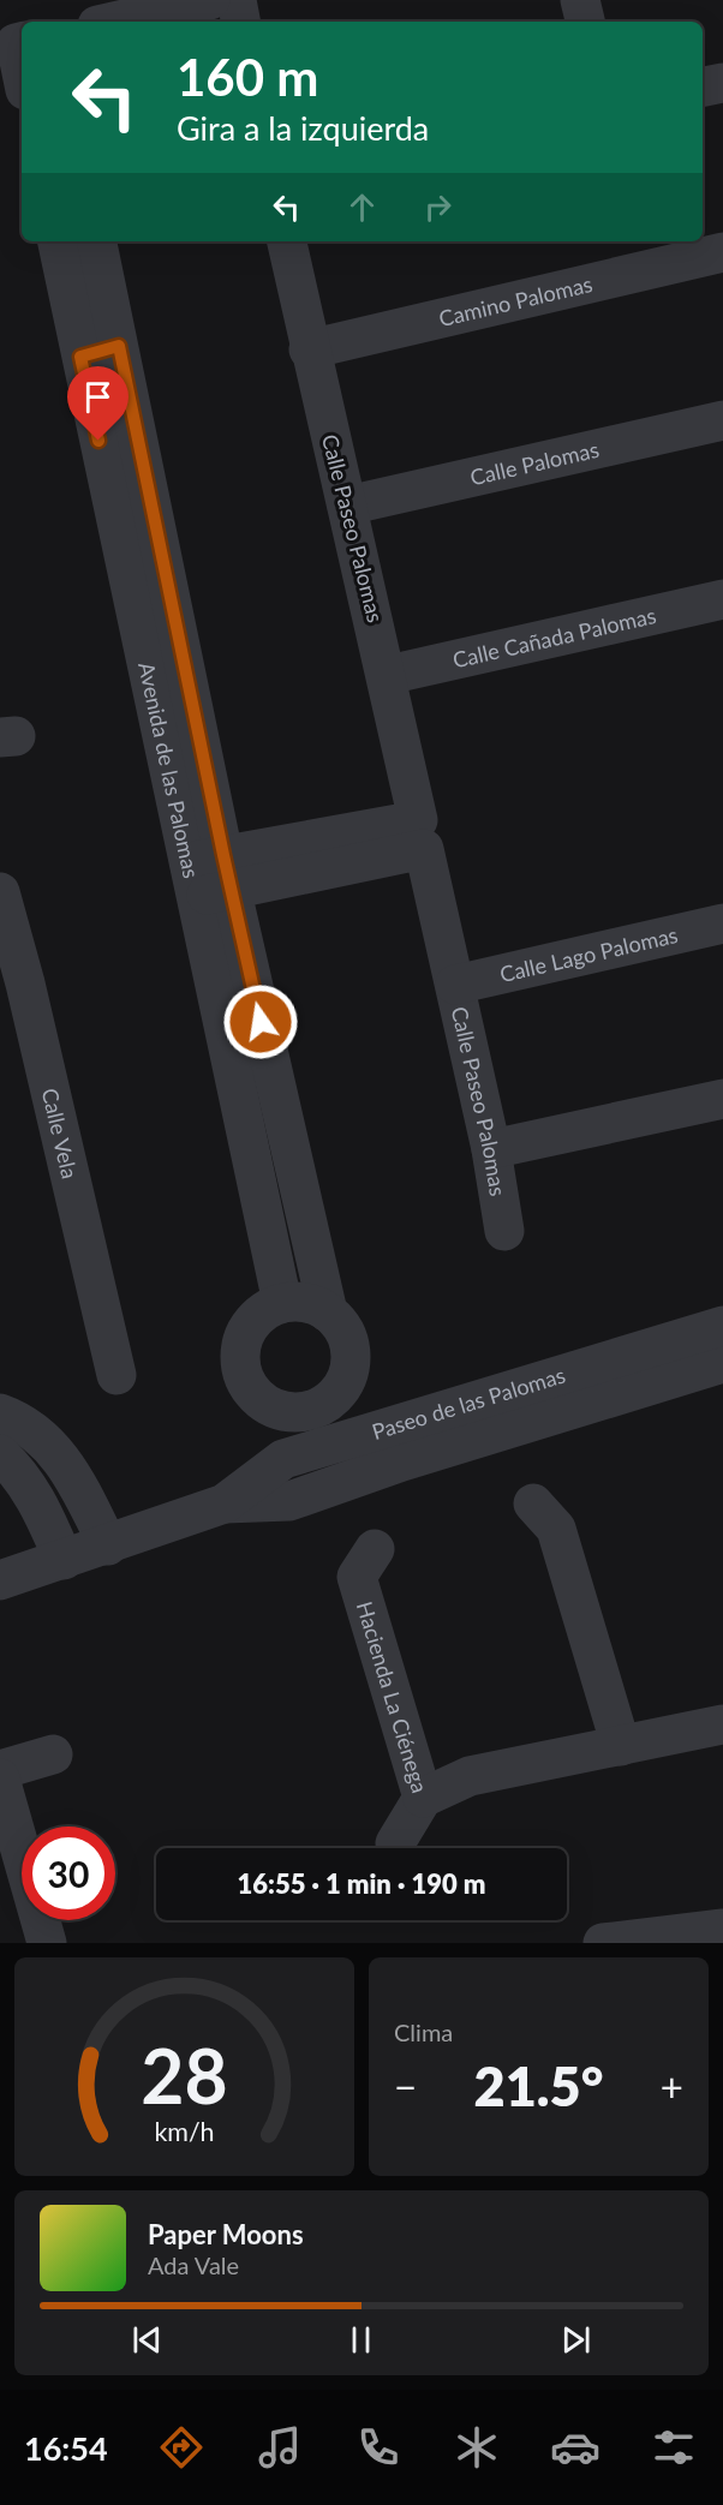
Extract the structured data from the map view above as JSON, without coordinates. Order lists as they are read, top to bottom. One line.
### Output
{"streets":{"street":["Camino Palomas","Calle Palomas","Calle Paseo Palomas","Calle Cañada Palomas","Avenida de las Palomas","Calle Lago Palomas","Calle Vela","Paseo de las Palomas","Hacienda La Ciénega"]},"crossings":[["Camino Palomas","Calle Paseo Palomas"],["Calle Palomas","Calle Paseo Palomas"],["Calle Paseo Palomas","Calle Cañada Palomas"],["Calle Paseo Palomas","Calle Lago Palomas"]],"page":{"turn":["160 m","Gira a la izquierda"],"limit":"30","trip":"16:55 · 1 min · 190 m","tile":"Clima","heat":["−","21.5°","+"],"song":["Paper Moons","Ada Vale"],"tabs":"16:54","gauge":["28","km/h"]}}
